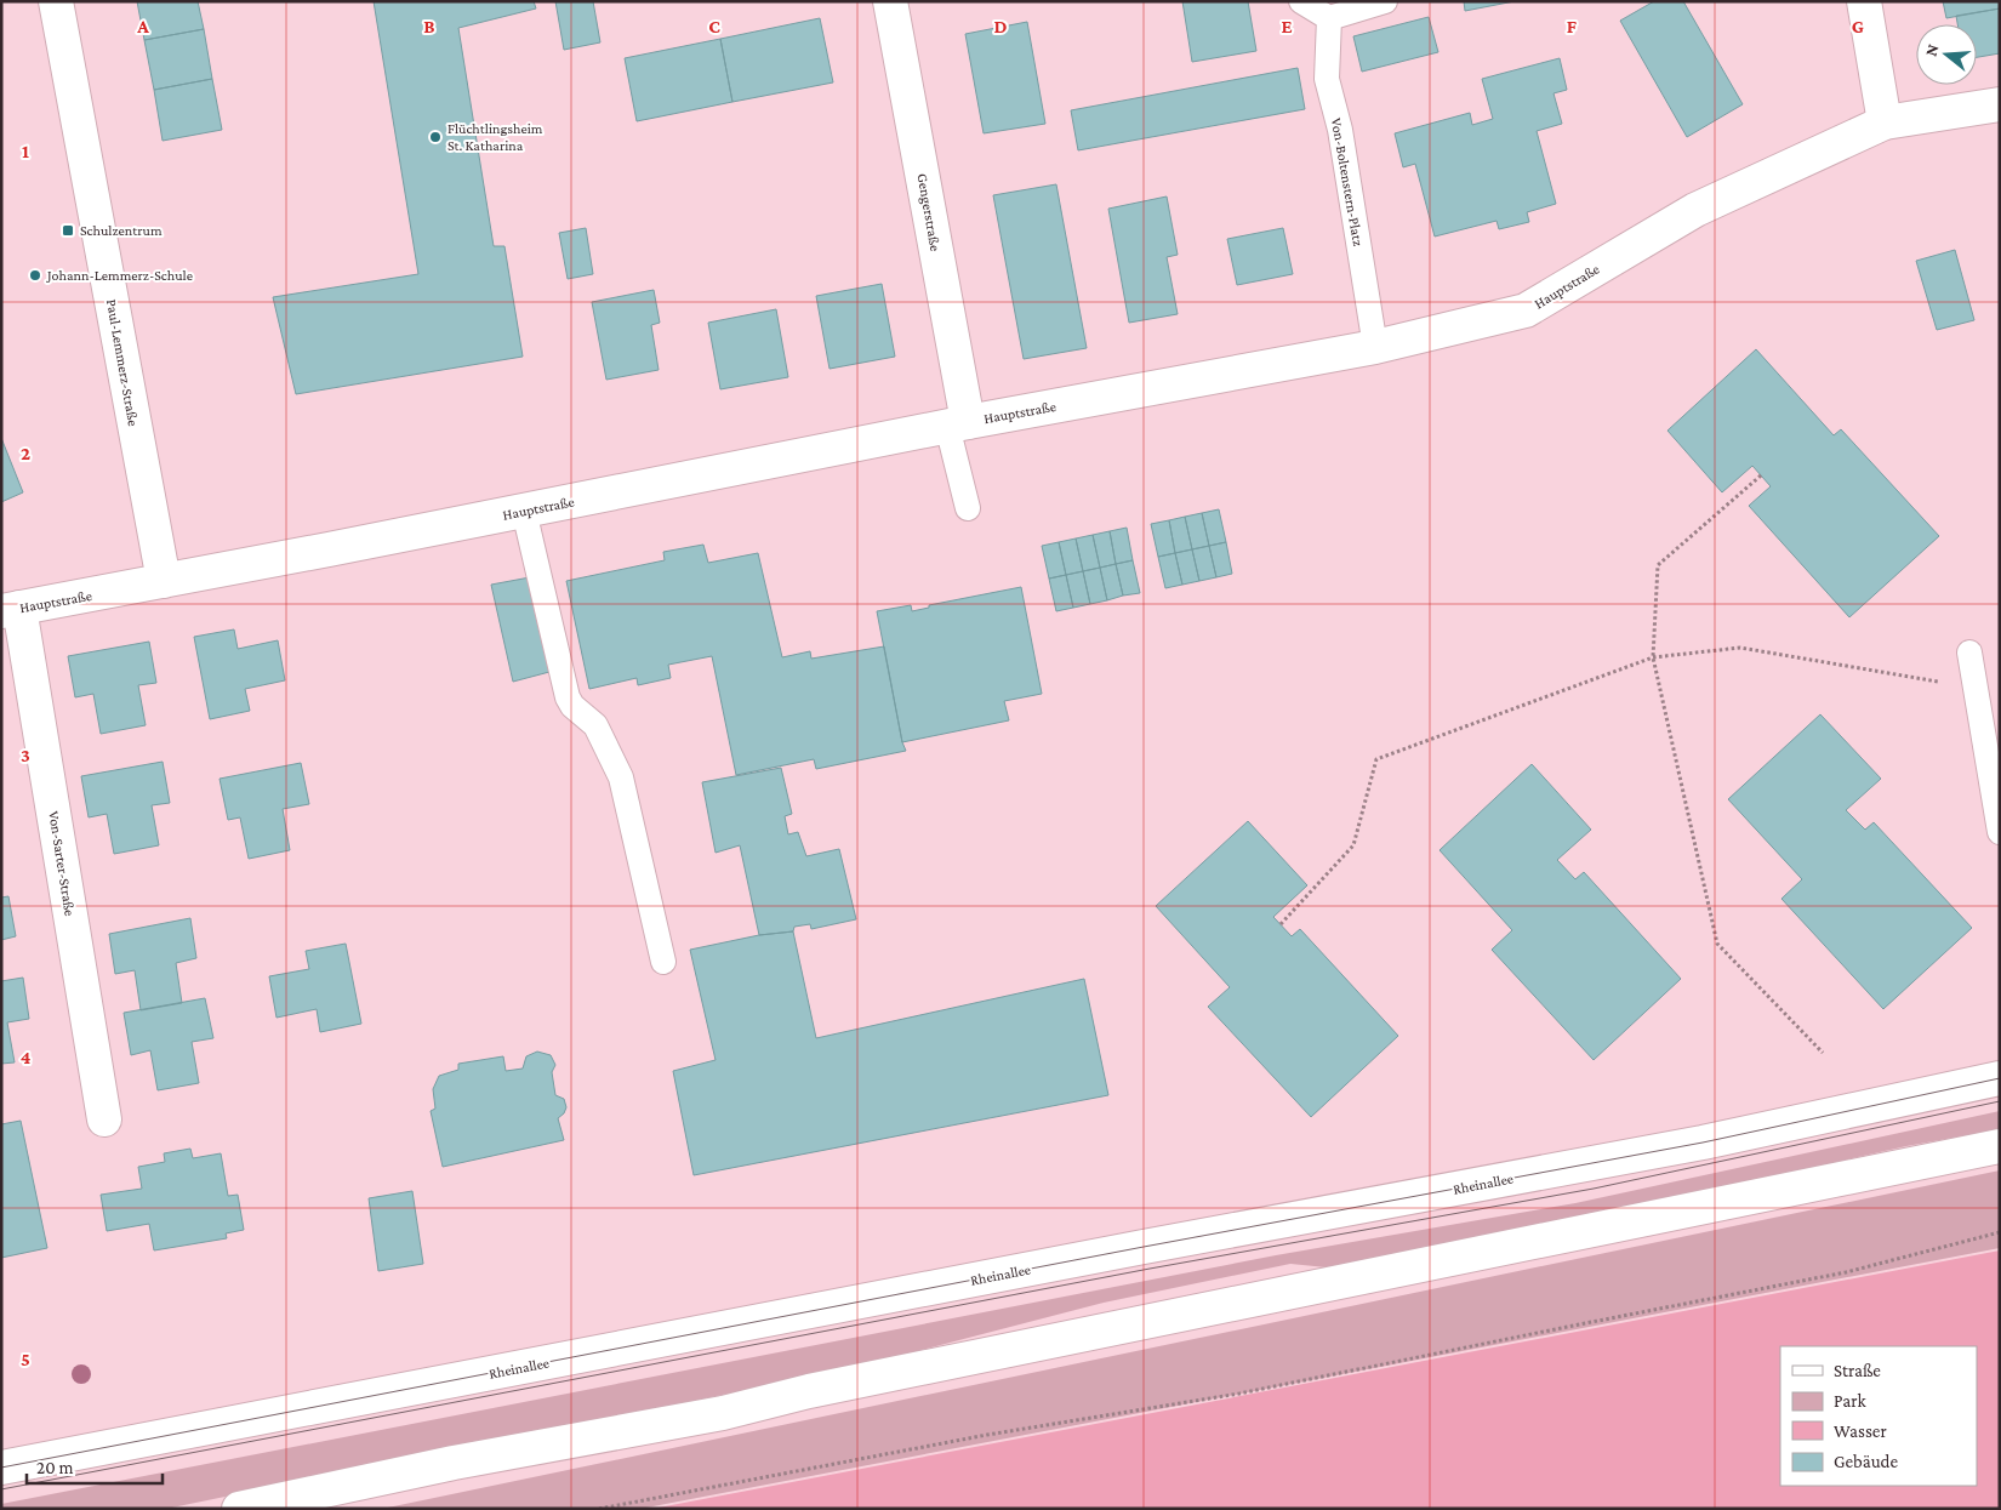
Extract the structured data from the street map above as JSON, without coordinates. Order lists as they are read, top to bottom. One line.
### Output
{"streets":{"street":["Gengerstraße","Hauptstraße","Paul-Lemmerz-Straße","Von-Sarter-Straße","Rheinallee"],"lane":["Von-Boltenstern-Platz"]},"crossings":[["Von-Boltenstern-Platz","Hauptstraße"],["Gengerstraße","Hauptstraße"],["Hauptstraße","Paul-Lemmerz-Straße"],["Hauptstraße","Von-Sarter-Straße"]],"places":{"other":["Flüchtlingsheim St. Katharina","Johann-Lemmerz-Schule"],"transit":["Schulzentrum"]},"legend":["Straße","Park","Wasser","Gebäude"],"scale_bar":"20 m","north":"left","grid":{"columns":["A","B","C","D","E","F","G"],"rows":["1","2","3","4","5"]}}
